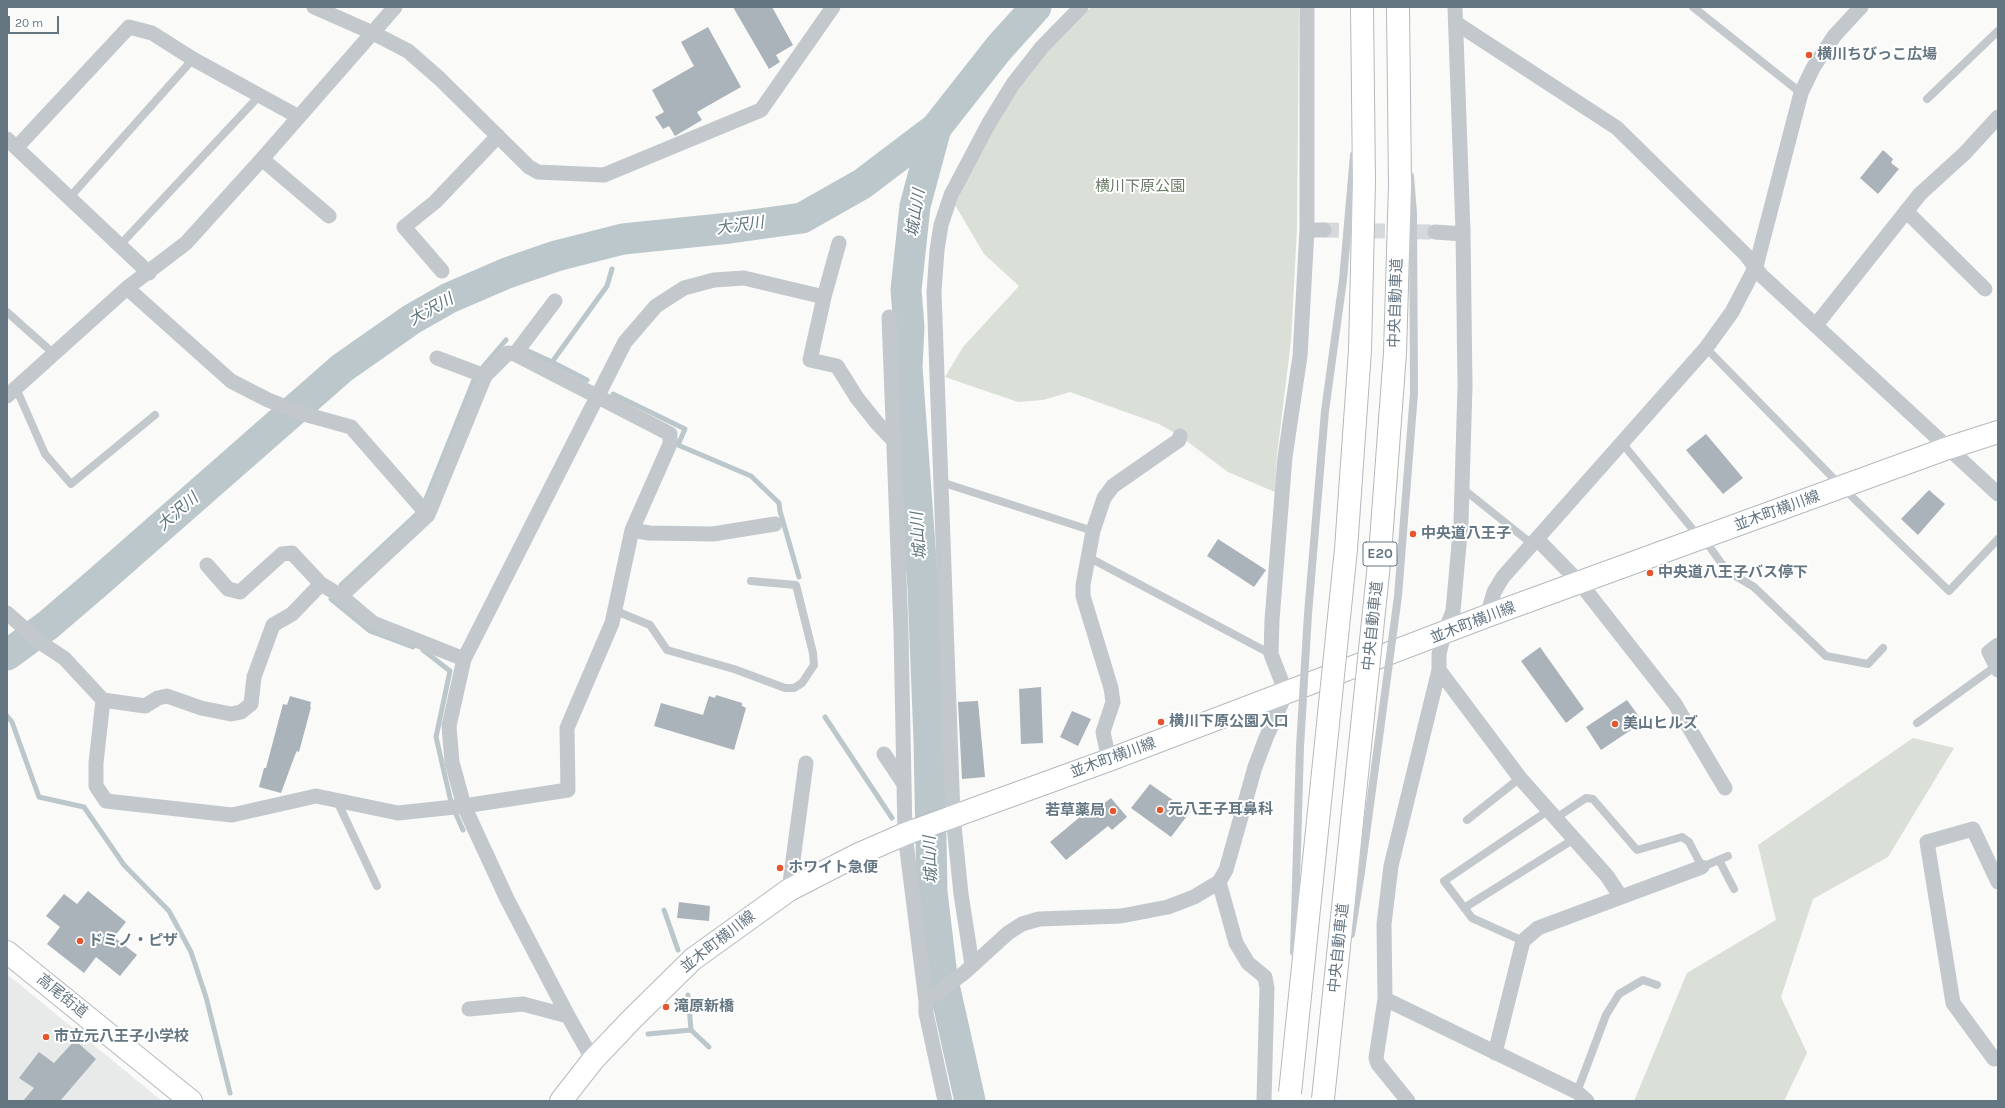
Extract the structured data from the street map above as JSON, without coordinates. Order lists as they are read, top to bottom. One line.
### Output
{"streets":{"main road":["中央自動車道","並木町横川線","E20","高尾街道"]},"water":["城山川","大沢川"],"parks":["横川下原公園"],"places":["横川ちびっこ広場","中央道八王子","中央道八王子バス停下","横川下原公園入口","美山ヒルズ","元八王子耳鼻科","若草薬局","ホワイト急便","ドミノ・ピザ","滝原新橋","市立元八王子小学校"],"scale_bar":"20 m"}
